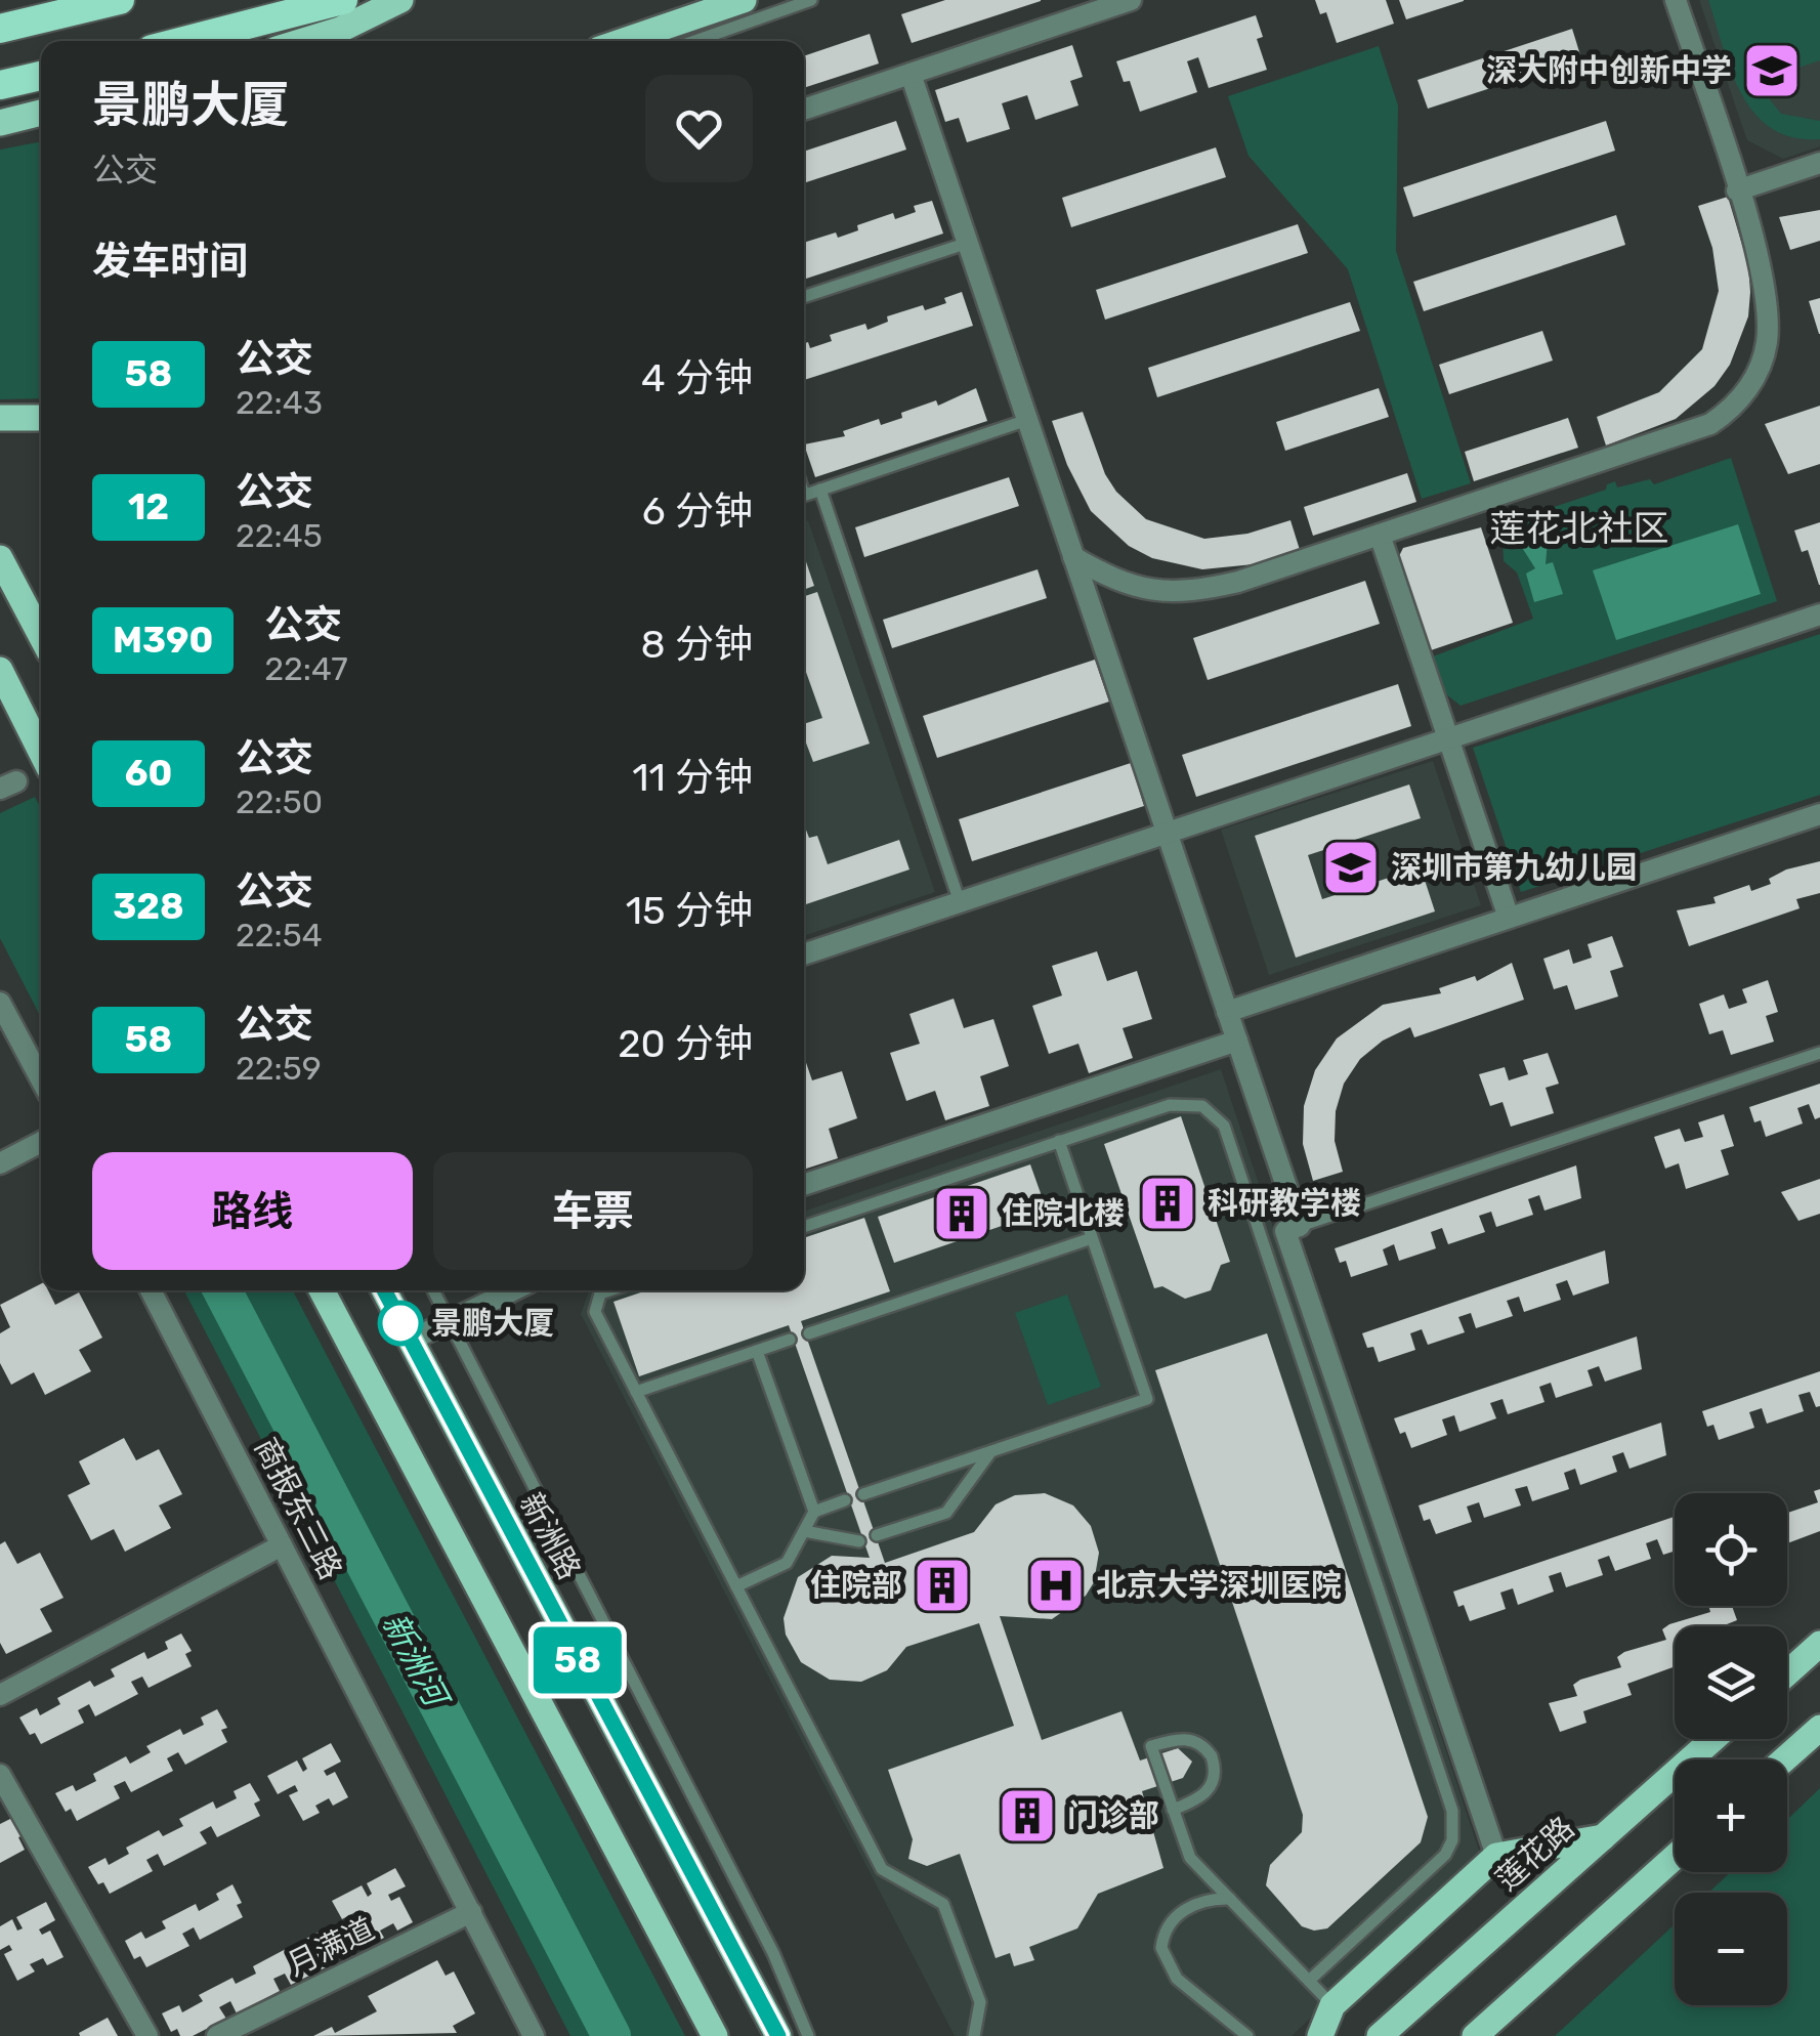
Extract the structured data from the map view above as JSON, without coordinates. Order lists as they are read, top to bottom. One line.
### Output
{"streets":{"main road":["新洲路","莲花路"],"street":["商报东三路","月满道"]},"crossings":[["商报东三路","月满道"]],"districts":["莲花北社区"],"water":["新洲河"],"places":{"school or university":["深大附中创新中学","深圳市第九幼儿园"],"building":["科研教学楼","住院北楼","住院部","门诊部"],"other":["景鹏大厦"],"hospital":["北京大学深圳医院"]},"lines":["bus line 58"],"page":{"on_map":"58","heading":[["景鹏大厦","公交"],"发车时间"],"list":[{"mark":"58","name":"公交","note":"22:43","value":"4 分钟"},{"mark":"12","name":"公交","note":"22:45","value":"6 分钟"},{"mark":"M390","name":"公交","note":"22:47","value":"8 分钟"},{"mark":"60","name":"公交","note":"22:50","value":"11 分钟"},{"mark":"328","name":"公交","note":"22:54","value":"15 分钟"},{"mark":"58","name":"公交","note":"22:59","value":"20 分钟"}],"buttons":["路线","车票"],"map_buttons":["+","−"]}}
